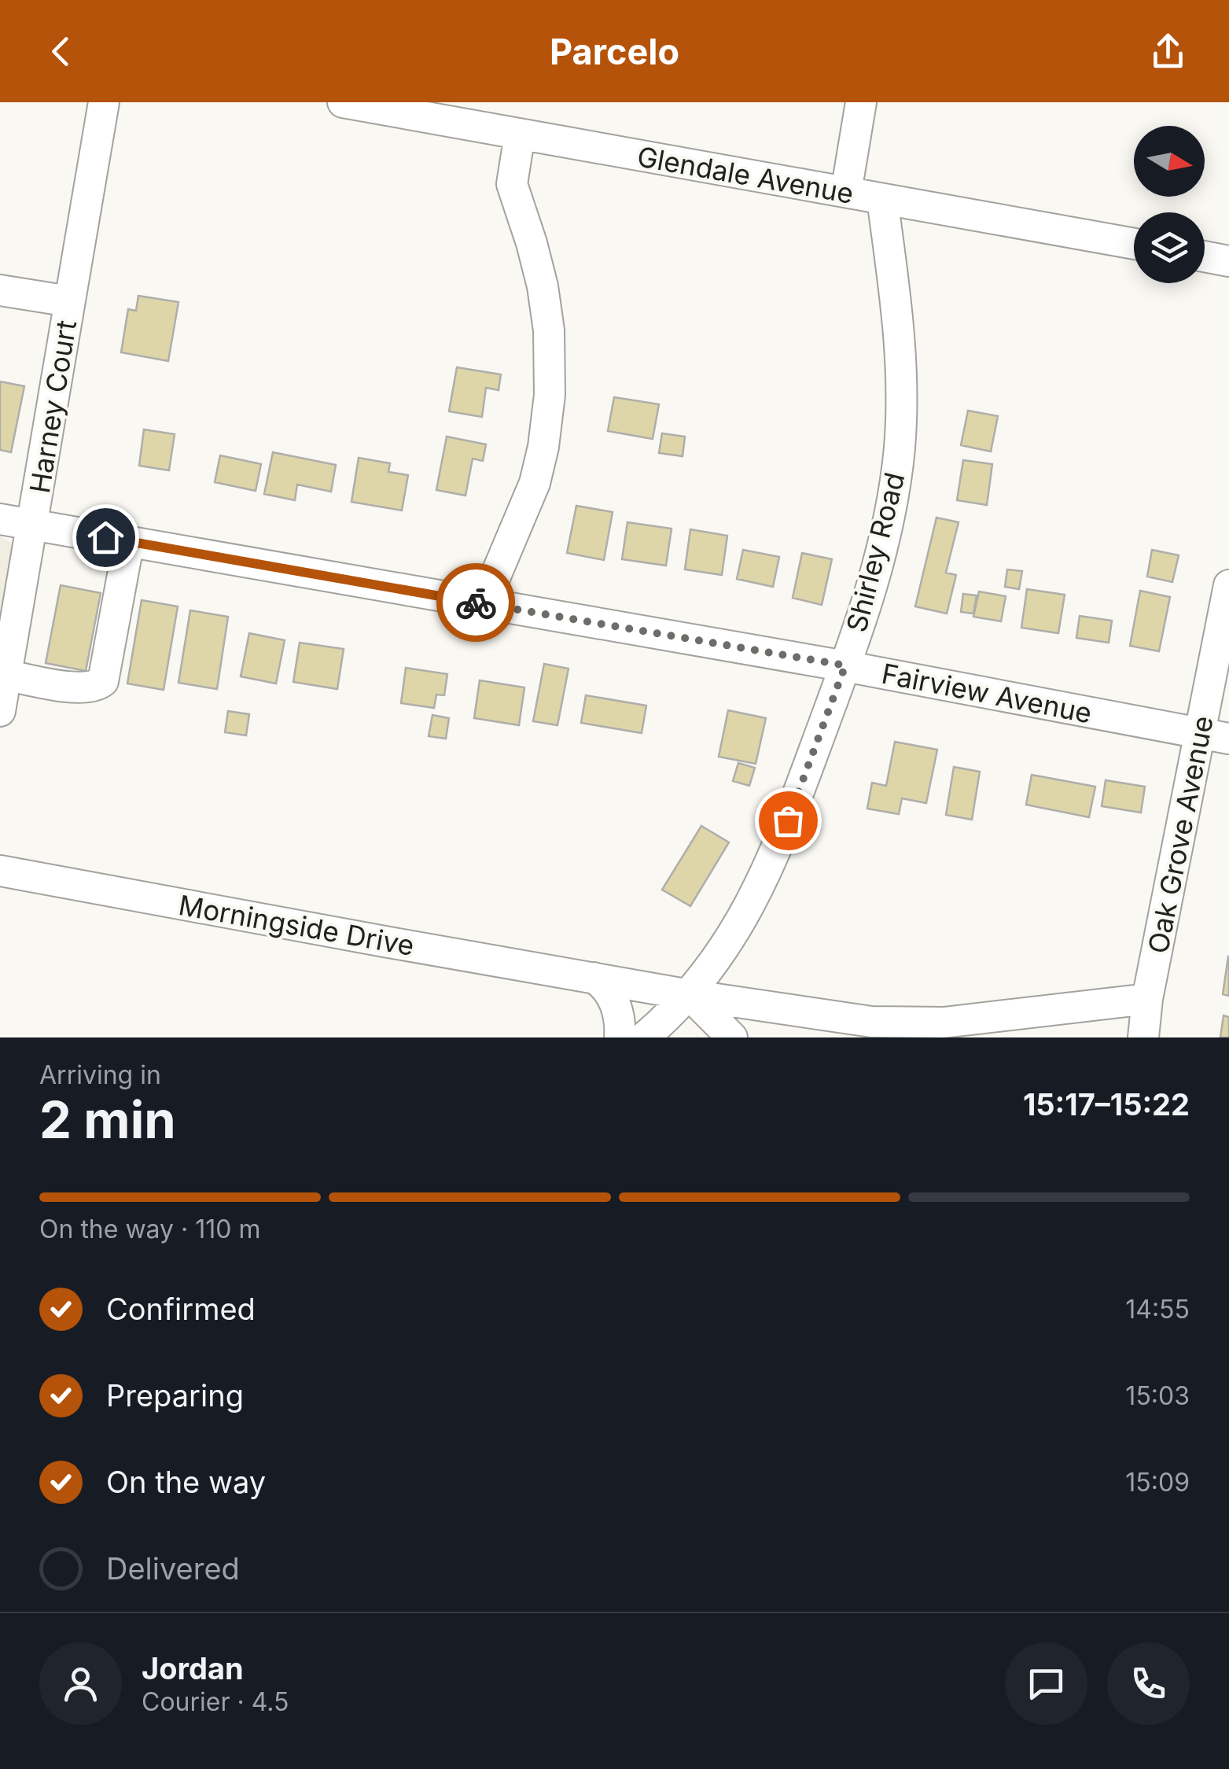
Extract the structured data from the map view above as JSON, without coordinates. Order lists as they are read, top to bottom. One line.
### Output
{"streets":{"street":["Glendale Avenue","Harney Court","Shirley Road","Fairview Avenue","Oak Grove Avenue","Morningside Drive"]},"crossings":[["Glendale Avenue","Shirley Road"],["Harney Court","Fairview Avenue"],["Shirley Road","Fairview Avenue"],["Shirley Road","Morningside Drive"],["Fairview Avenue","Oak Grove Avenue"],["Oak Grove Avenue","Morningside Drive"]],"north":"right","page":{"header":"Parcelo","heading":["2 min","Arriving in","15:17–15:22"],"panel":["Jordan","Courier · 4.5"],"bar":"On the way · 110 m","list":[["Confirmed","14:55"],["Preparing","15:03"],["On the way","15:09"],"Delivered"]}}
